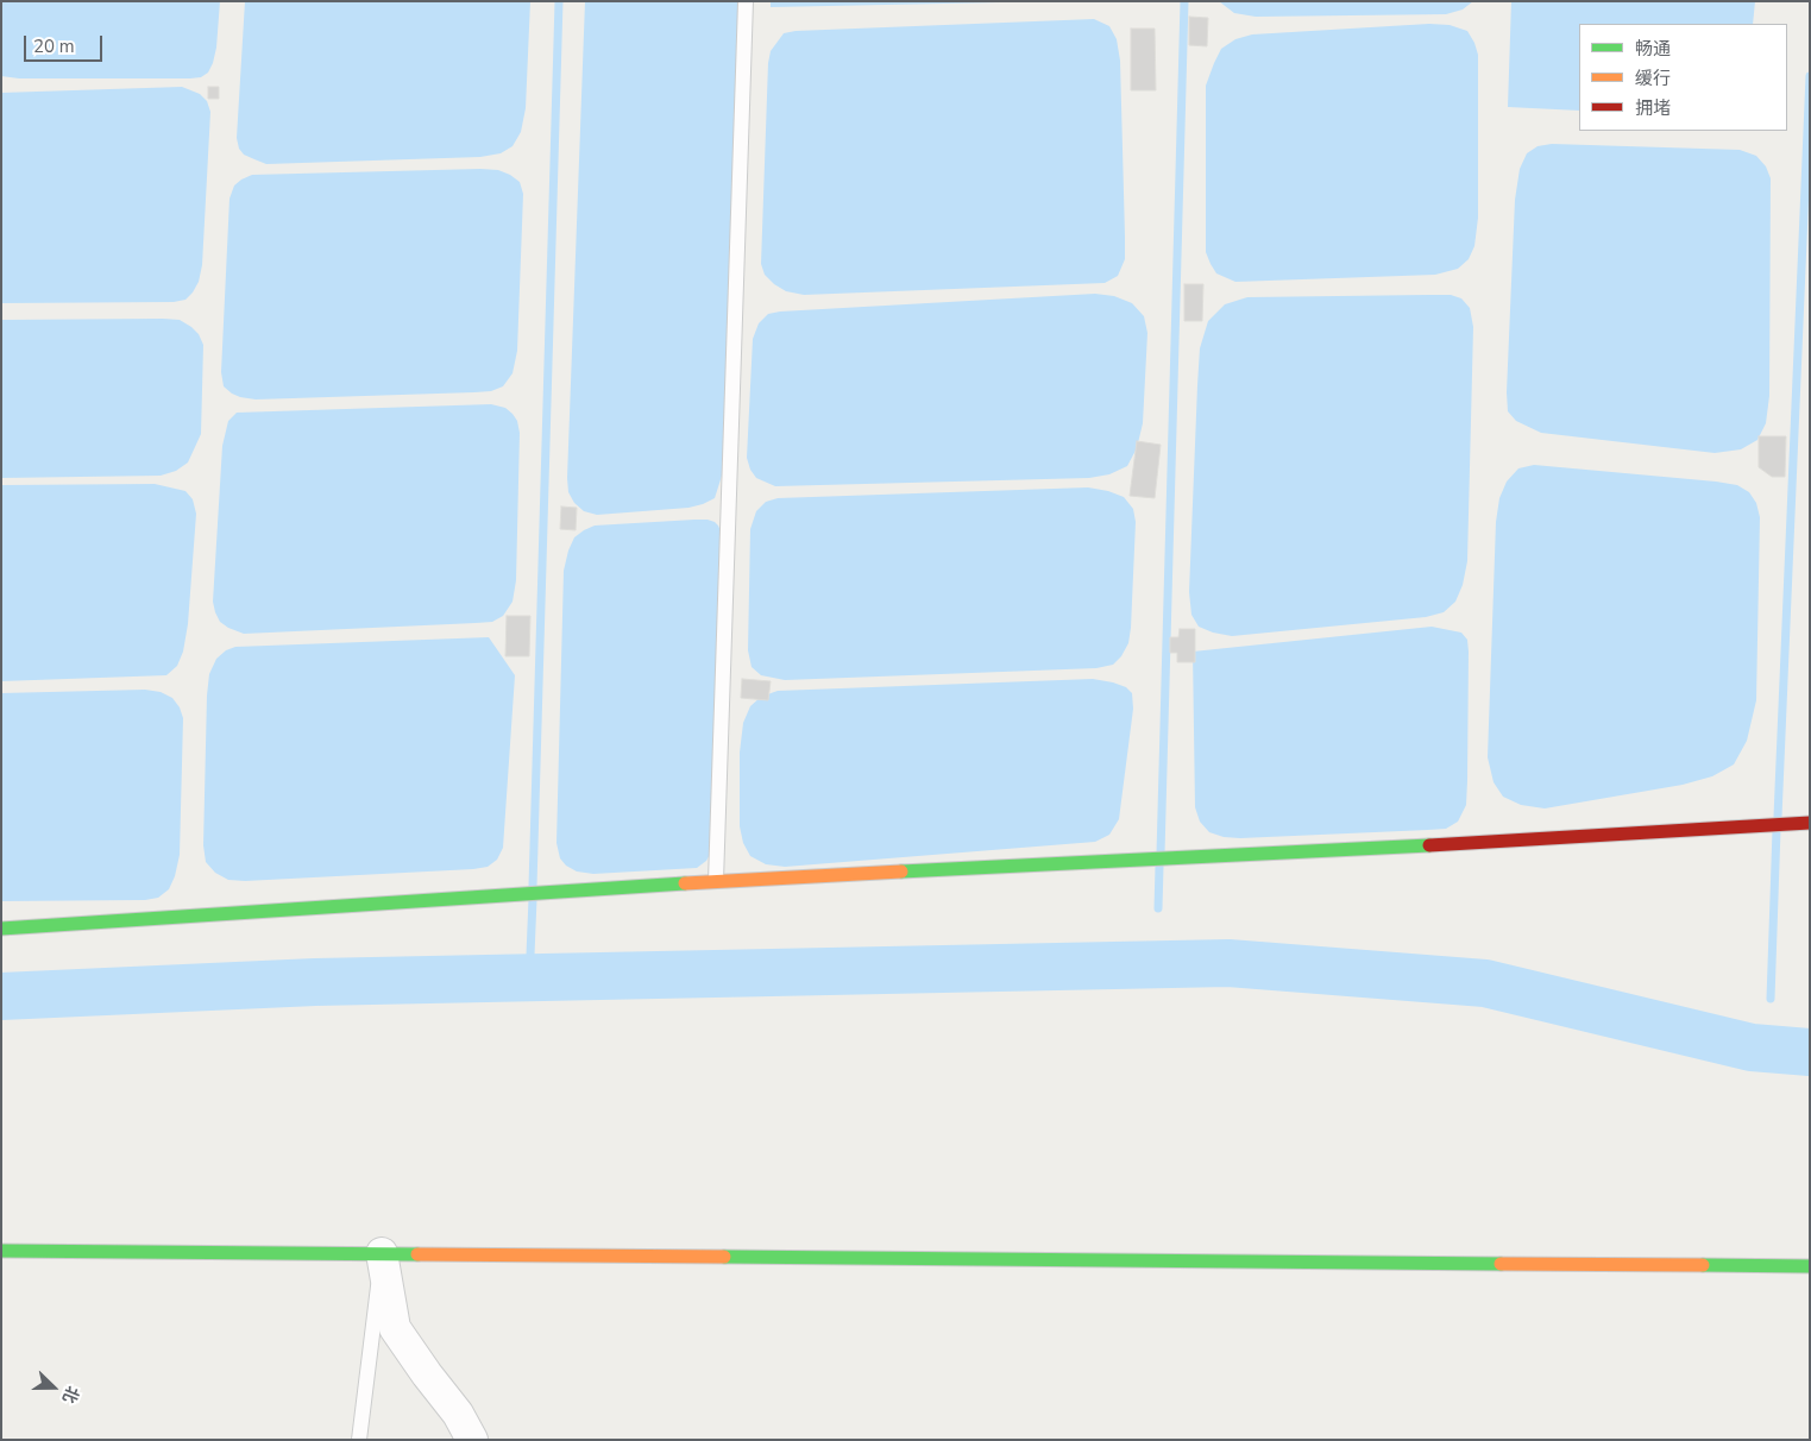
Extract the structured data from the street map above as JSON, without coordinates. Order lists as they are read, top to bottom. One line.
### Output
{"legend":["畅通","缓行","拥堵"],"scale_bar":"20 m","north":"right"}
